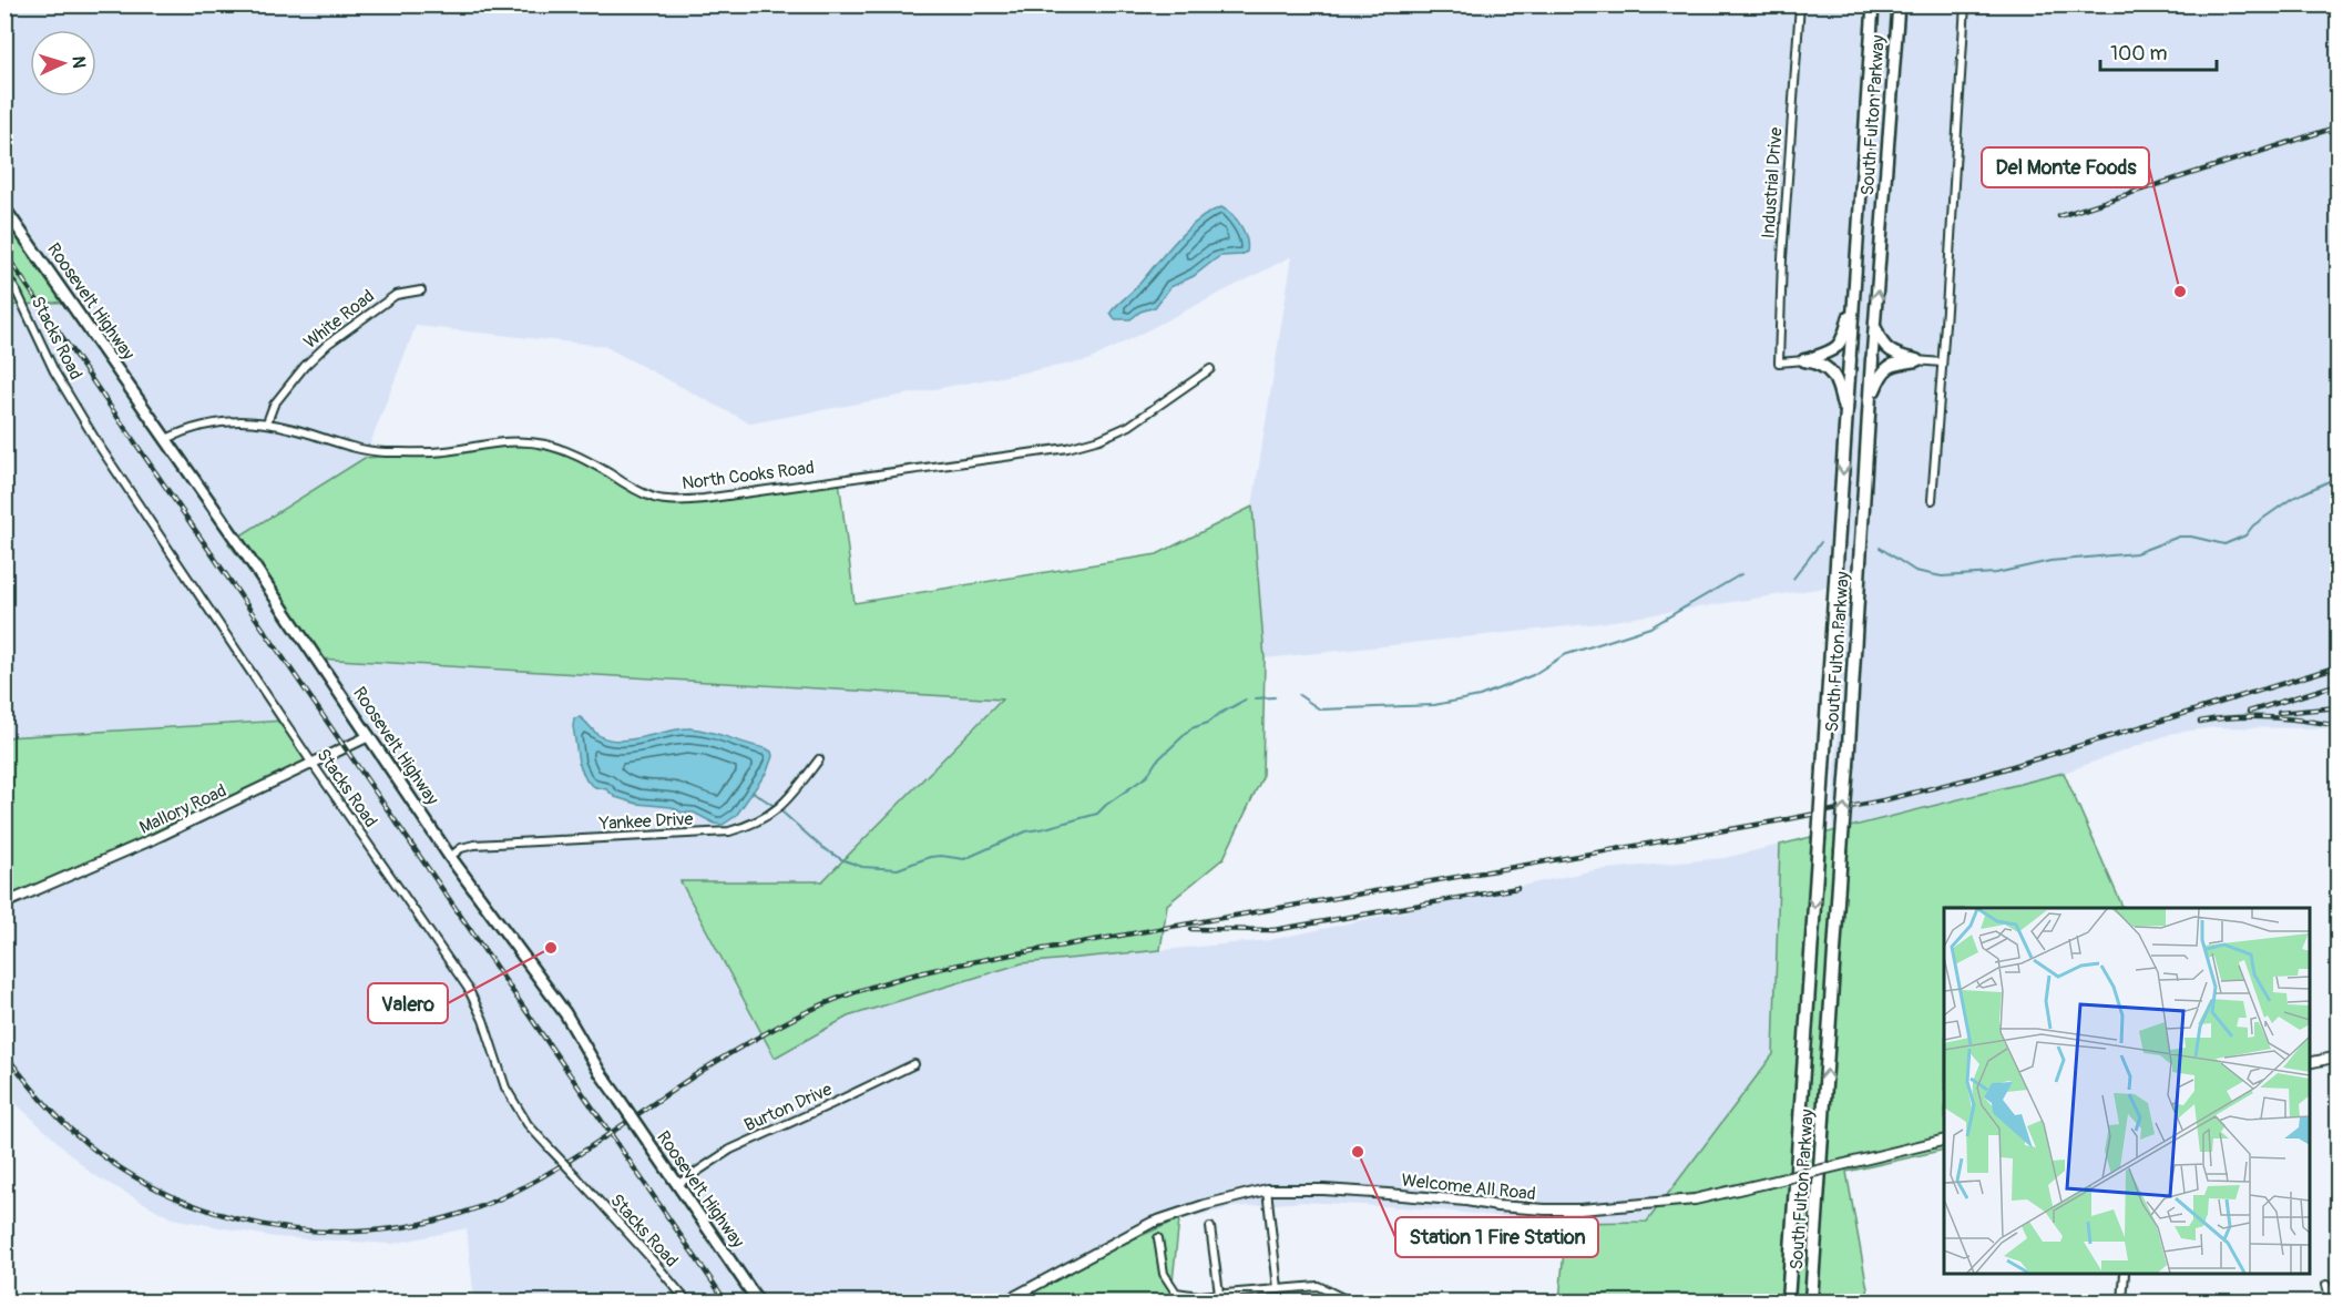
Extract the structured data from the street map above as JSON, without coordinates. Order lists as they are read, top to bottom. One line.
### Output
{"streets":{"highway":["South Fulton Parkway"],"main road":["Roosevelt Highway"],"street":["Industrial Drive","White Road","Stacks Road","North Cooks Road","Mallory Road","Yankee Drive","Burton Drive","Welcome All Road"]},"crossings":[["Roosevelt Highway","North Cooks Road"],["Roosevelt Highway","Mallory Road"],["Roosevelt Highway","Yankee Drive"],["Roosevelt Highway","Burton Drive"],["White Road","North Cooks Road"],["Stacks Road","Mallory Road"]],"places":["Del Monte Foods","Valero","Station 1 Fire Station"],"scale_bar":"100 m","north":"right"}
